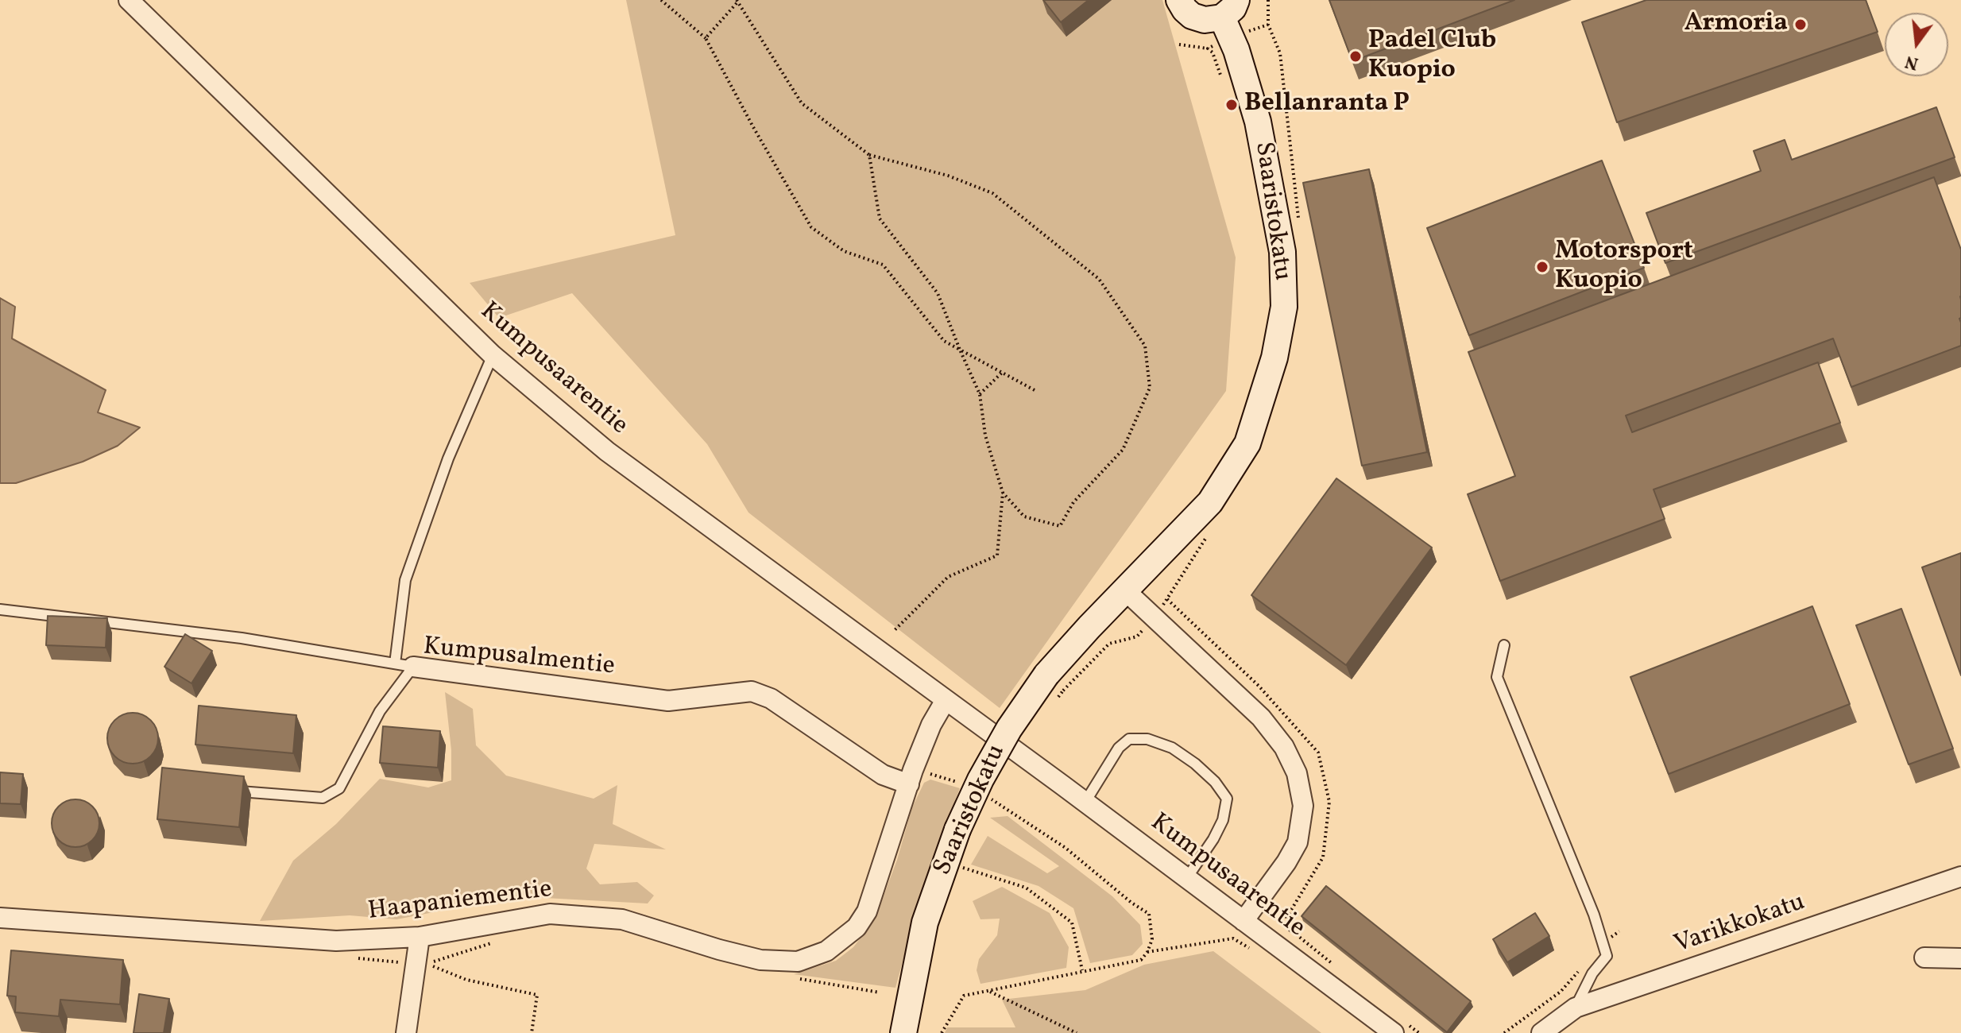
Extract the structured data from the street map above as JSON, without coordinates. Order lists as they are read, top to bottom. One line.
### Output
{"streets":{"main road":["Saaristokatu"],"street":["Kumpusaarentie","Kumpusalmentie","Haapaniementie","Varikkokatu"]},"crossings":[["Kumpusaarentie","Haapaniementie"],["Kumpusalmentie","Haapaniementie"]],"places":["Armoria","Padel Club Kuopio","Bellanranta P","Motorsport Kuopio"],"north":"bottom"}
